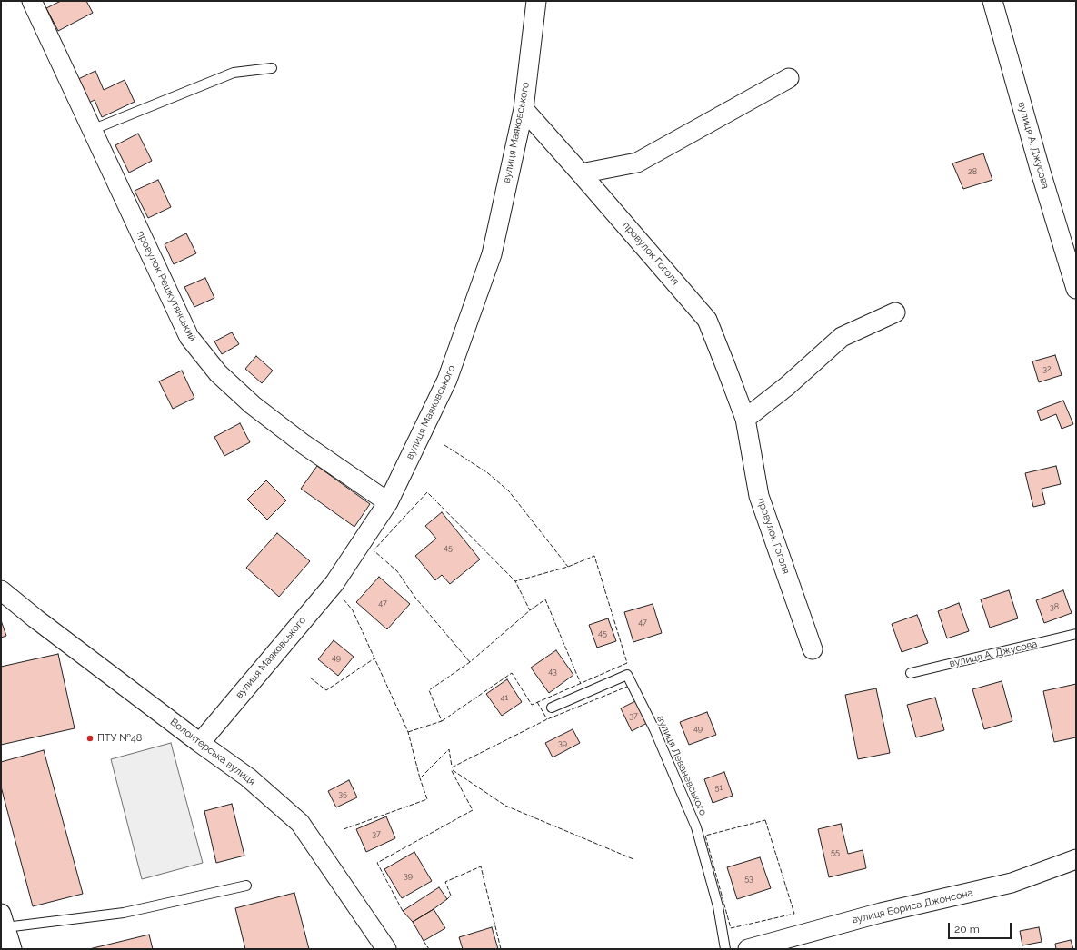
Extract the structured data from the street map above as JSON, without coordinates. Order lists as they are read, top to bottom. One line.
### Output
{"streets":{"street":["вулиця Маяковського","вулиця А. Джусова","провулок Гоголя","провулок Решкутянський","Волонтерська вулиця","вулиця Бориса Джонсона"],"lane":["вулиця Леваневського"]},"crossings":[["вулиця Маяковського","провулок Гоголя"],["вулиця Маяковського","провулок Решкутянський"],["вулиця Маяковського","Волонтерська вулиця"]],"places":["ПТУ №48"],"house_numbers":["28","32","45","47","38","47","45","49","43","41","37","49","39","51","35","37","55","39","53"],"scale_bar":"20 m"}
